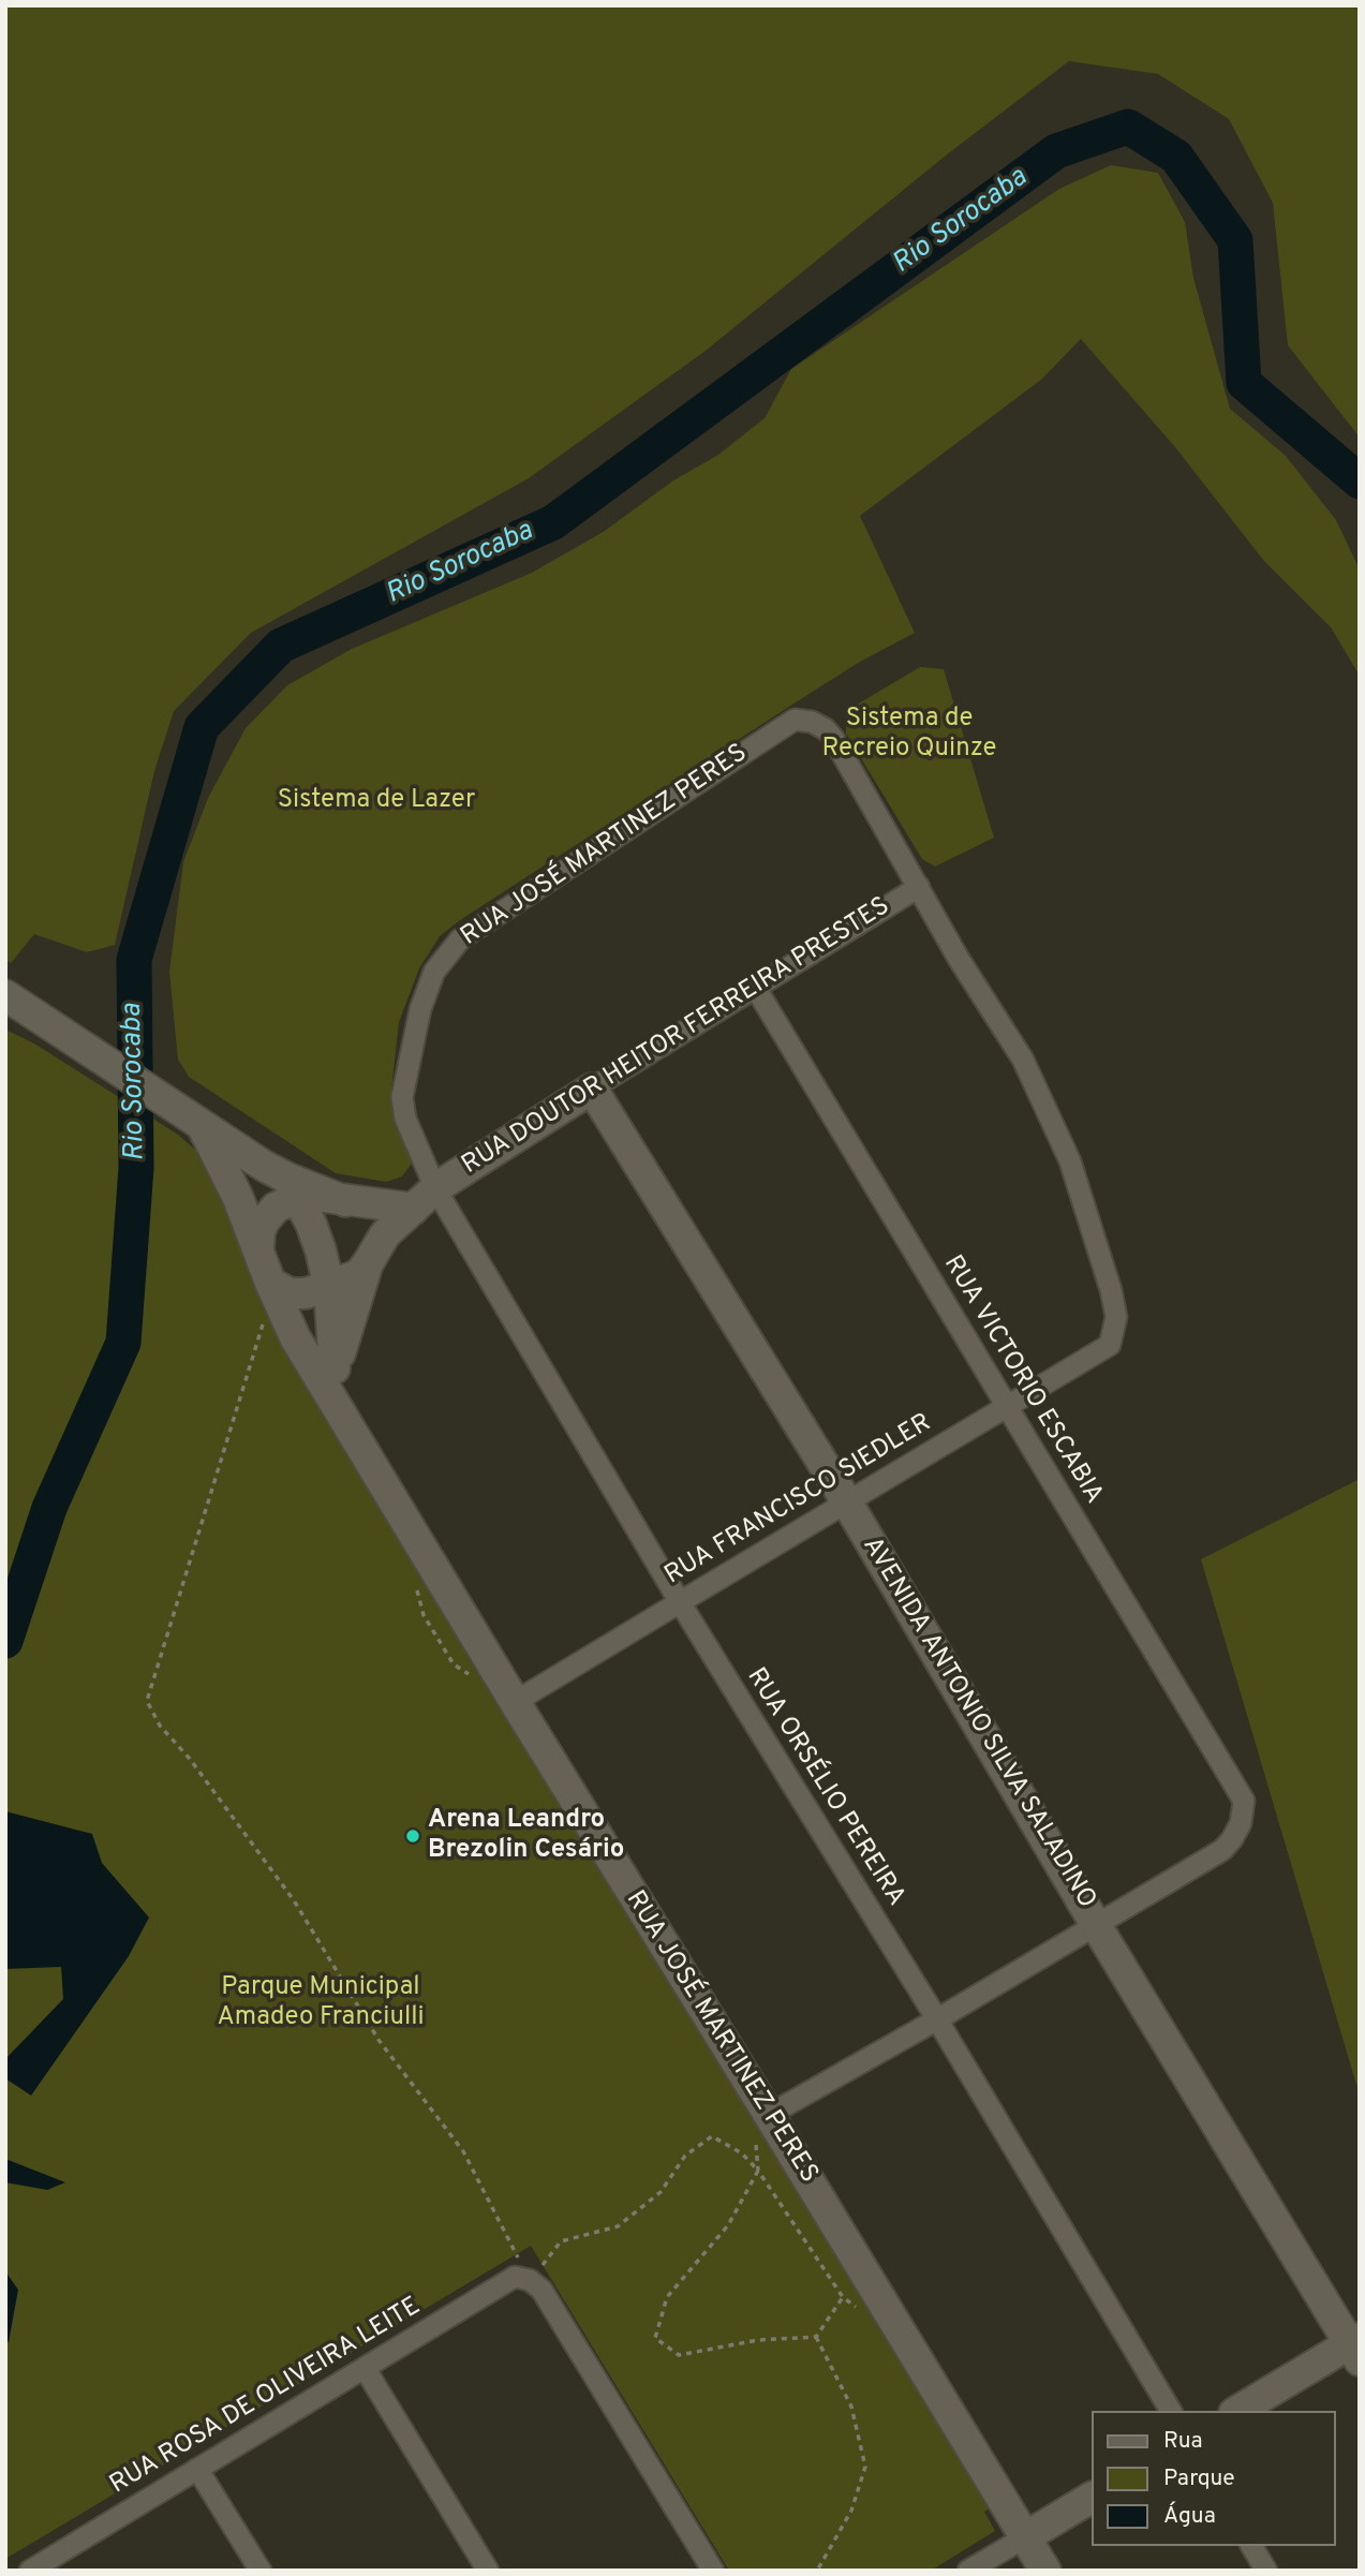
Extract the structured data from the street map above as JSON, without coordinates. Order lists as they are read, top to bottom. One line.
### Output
{"streets":{"main road":["RUA JOSÉ MARTINEZ PERES","RUA DOUTOR HEITOR FERREIRA PRESTES","AVENIDA ANTONIO SILVA SALADINO"],"street":["RUA VICTORIO ESCABIA","RUA FRANCISCO SIEDLER","RUA ORSÉLIO PEREIRA","RUA ROSA DE OLIVEIRA LEITE"]},"crossings":[["RUA JOSÉ MARTINEZ PERES","RUA DOUTOR HEITOR FERREIRA PRESTES"],["RUA JOSÉ MARTINEZ PERES","RUA FRANCISCO SIEDLER"],["RUA JOSÉ MARTINEZ PERES","RUA ORSÉLIO PEREIRA"],["RUA DOUTOR HEITOR FERREIRA PRESTES","RUA VICTORIO ESCABIA"],["RUA DOUTOR HEITOR FERREIRA PRESTES","RUA FRANCISCO SIEDLER"],["RUA DOUTOR HEITOR FERREIRA PRESTES","AVENIDA ANTONIO SILVA SALADINO"],["RUA DOUTOR HEITOR FERREIRA PRESTES","RUA ORSÉLIO PEREIRA"],["RUA VICTORIO ESCABIA","RUA FRANCISCO SIEDLER"],["RUA VICTORIO ESCABIA","AVENIDA ANTONIO SILVA SALADINO"],["RUA FRANCISCO SIEDLER","AVENIDA ANTONIO SILVA SALADINO"],["RUA FRANCISCO SIEDLER","RUA ORSÉLIO PEREIRA"]],"water":["Rio Sorocaba"],"parks":["Sistema de Recreio Quinze","Sistema de Lazer","Parque Municipal Amadeo Franciulli"],"places":["Arena Leandro Brezolin Cesário"],"legend":["Rua","Parque","Água"]}
